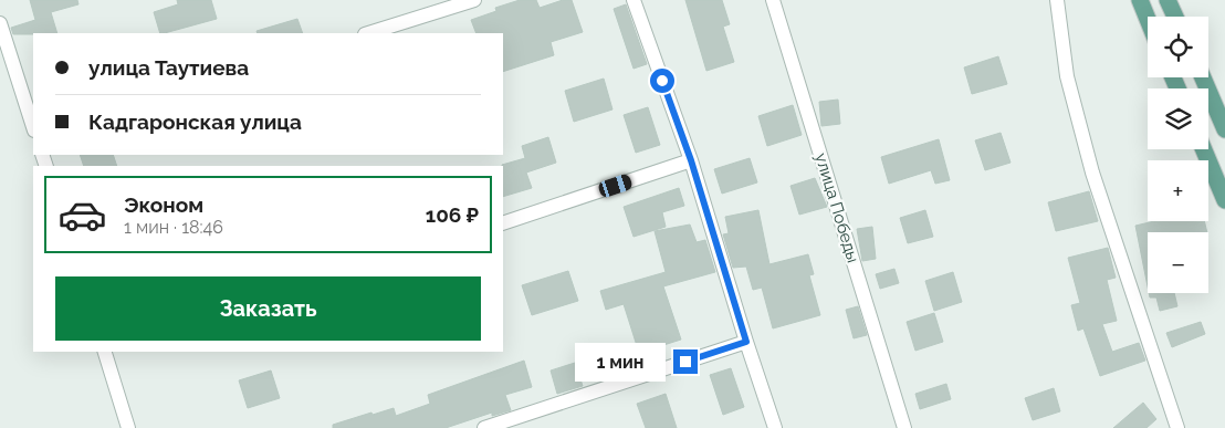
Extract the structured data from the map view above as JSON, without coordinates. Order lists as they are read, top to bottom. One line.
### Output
{"streets":{"street":["улица Победы"]},"page":{"map_buttons":["+","−"],"banner":["улица Таутиева","Кадгаронская улица"],"list":[{"name":"Эконом","note":"1 мин · 18:46","value":"106 ₽"}],"buttons":"Заказать","bubble":"1 мин"}}
